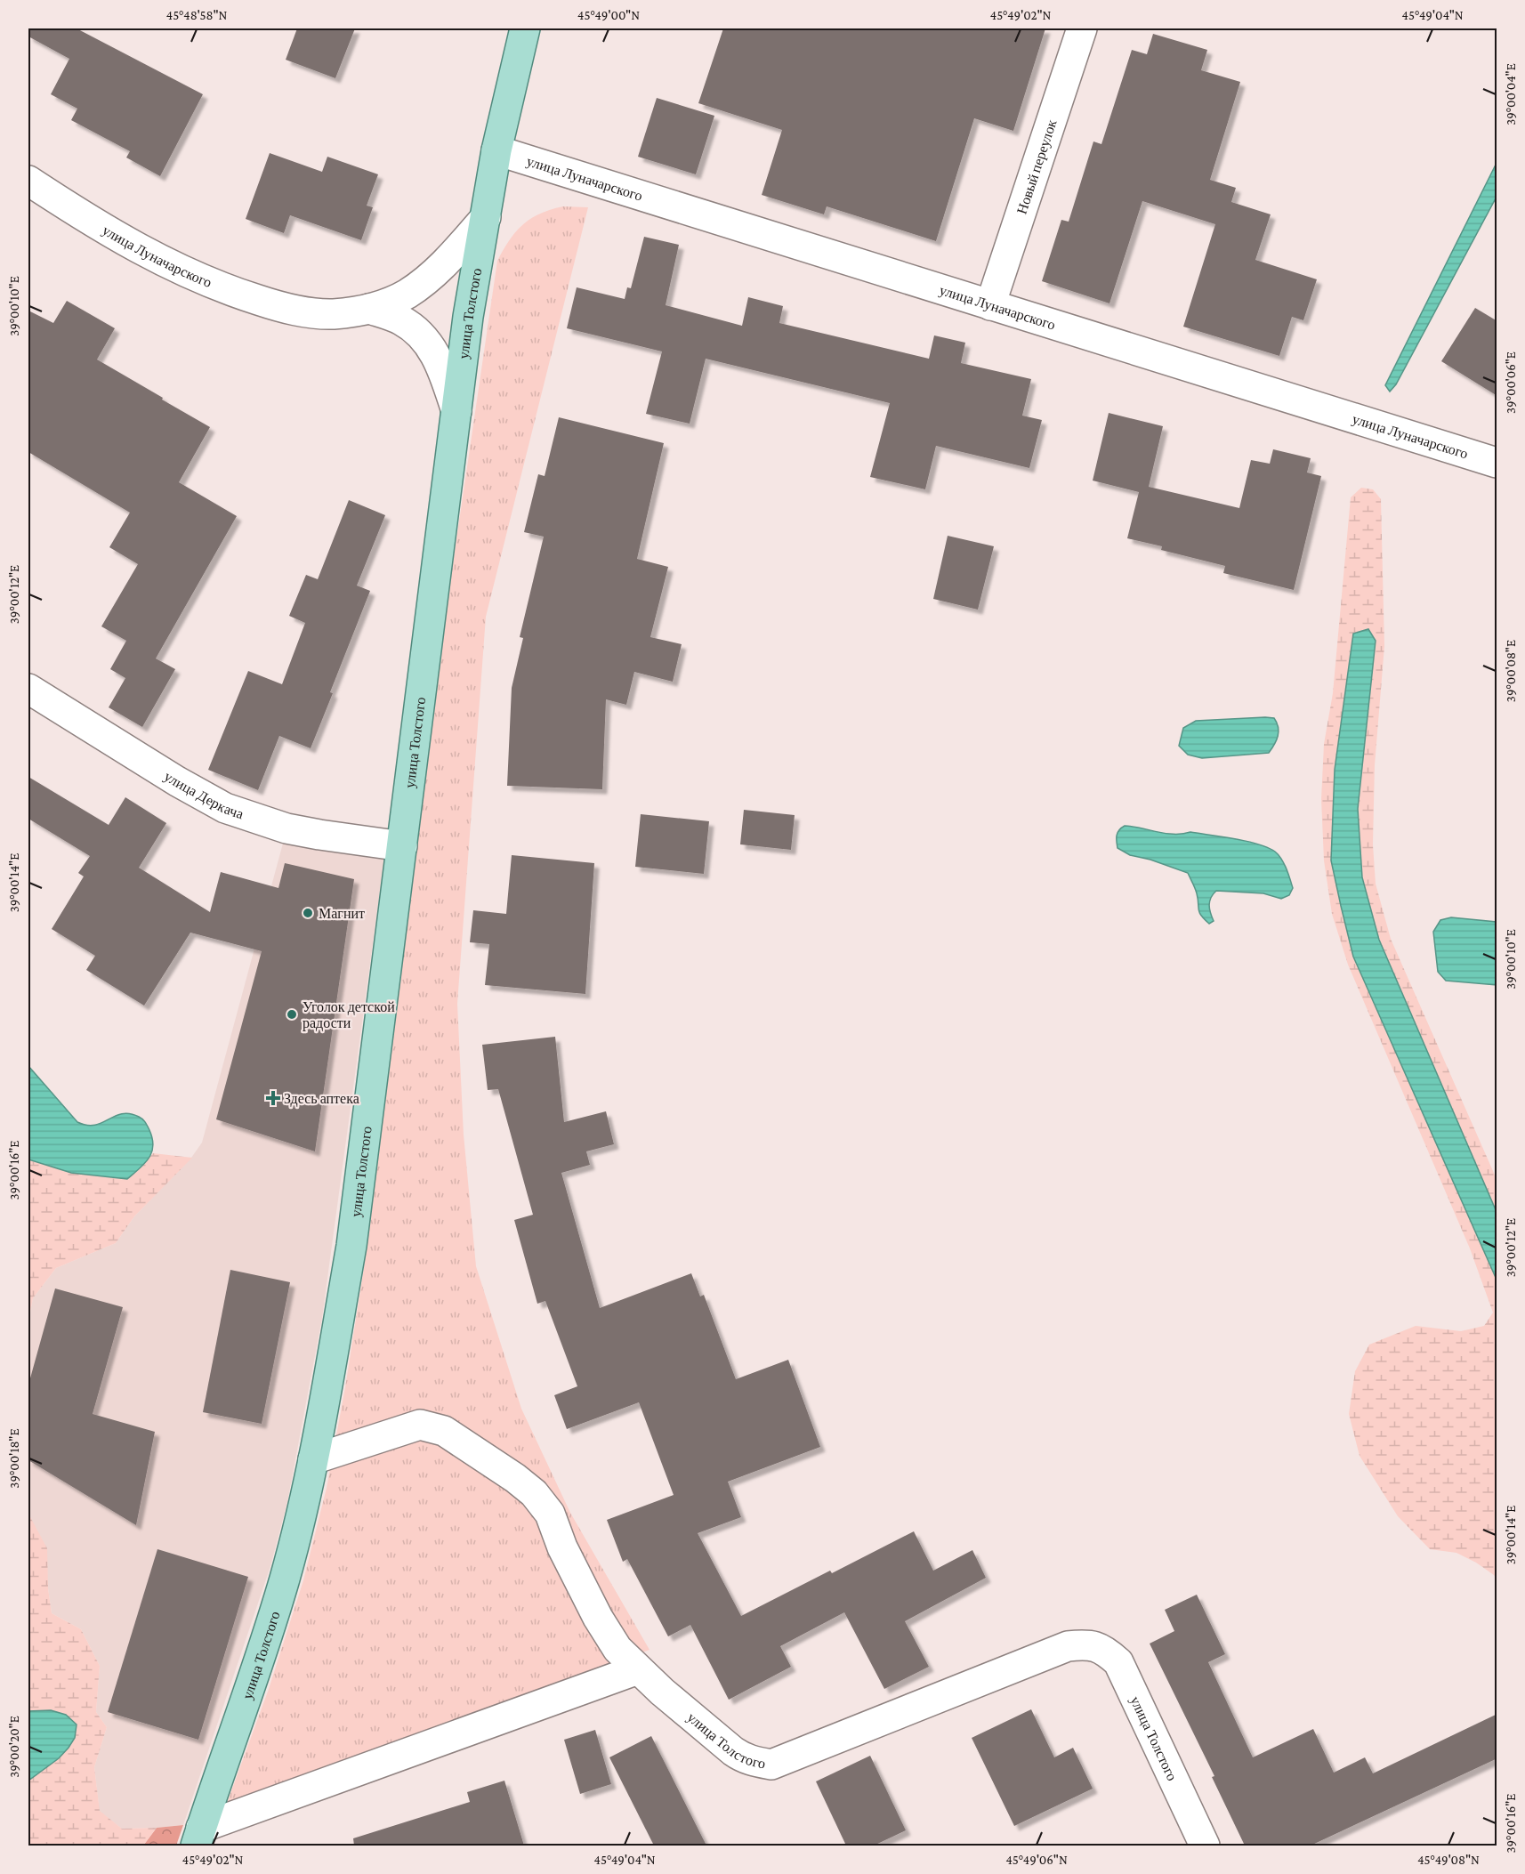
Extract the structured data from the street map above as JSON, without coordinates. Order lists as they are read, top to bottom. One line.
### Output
{"streets":{"main road":["улица Толстого"],"street":["Новый переулок","улица Луначарского","улица Деркача"]},"crossings":[["Новый переулок","улица Луначарского"],["улица Луначарского","улица Толстого"],["улица Толстого","улица Деркача"]],"places":{"other":["Магнит","Уголок детской радости"],"health":["Здесь аптека"]},"coordinates":["45°48'58\"N","45°49'00\"N","45°49'02\"N","45°49'04\"N","39°00'04\"E","39°00'10\"E","39°00'06\"E","39°00'12\"E","39°00'08\"E","39°00'14\"E","39°00'16\"E","39°00'18\"E","39°00'20\"E","45°49'06\"N","45°49'08\"N"]}
